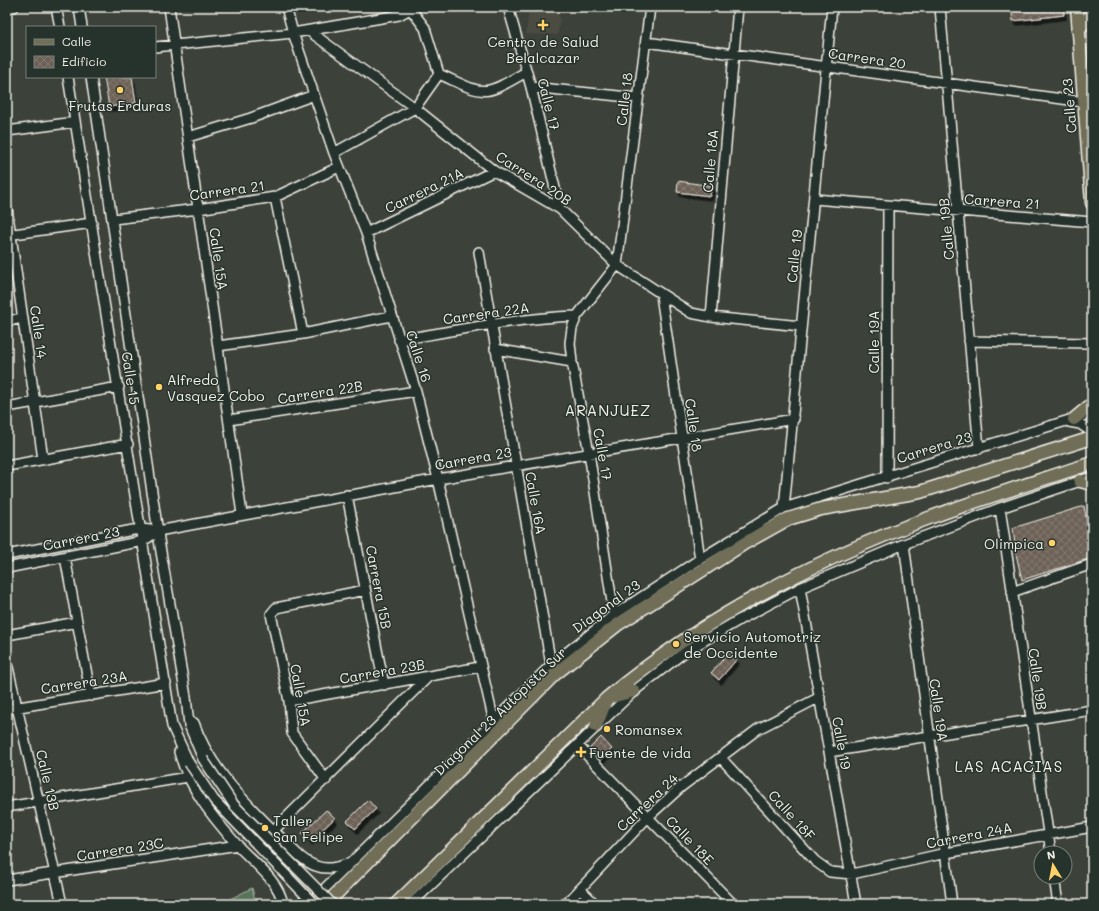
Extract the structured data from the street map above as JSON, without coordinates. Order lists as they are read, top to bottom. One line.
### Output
{"streets":{"main road":["Calle 23","Diagonal 23 Autopista Sur"],"street":["Carrera 20","Calle 18","Calle 17","Calle 18A","Carrera 20B","Carrera 21","Carrera 21A","Calle 19B","Calle 19","Calle 15A","Carrera 22A","Calle 14","Calle 19A","Calle 16","Calle 15","Carrera 22B","Carrera 23","Calle 16A","Carrera 15B","Diagonal 23","Carrera 23B","Carrera 23A","Calle 13B","Carrera 24","Calle 18F","Carrera 24A","Calle 18E","Carrera 23C"]},"crossings":[["Carrera 20","Calle 18"],["Carrera 20","Calle 23"],["Carrera 20","Calle 18A"],["Carrera 20","Calle 19B"],["Carrera 20","Calle 19"],["Calle 18","Calle 17"],["Calle 18","Carrera 20B"],["Calle 18","Carrera 23"],["Calle 18","Diagonal 23"],["Calle 17","Carrera 20B"],["Calle 17","Carrera 22A"],["Calle 17","Carrera 23"],["Calle 17","Diagonal 23"],["Calle 18A","Carrera 20B"],["Carrera 20B","Carrera 21A"],["Carrera 20B","Calle 19"],["Carrera 21","Calle 19B"],["Carrera 21","Calle 19"],["Carrera 21","Calle 15A"],["Carrera 21","Calle 19A"],["Carrera 21","Calle 16"],["Carrera 21","Calle 15"],["Carrera 21A","Calle 16"],["Calle 19B","Carrera 23"],["Calle 19B","Carrera 24A"],["Calle 19","Carrera 23"],["Calle 19","Diagonal 23"],["Calle 19","Diagonal 23 Autopista Sur"],["Calle 19","Carrera 24"],["Calle 19","Calle 18F"],["Calle 19","Carrera 24A"],["Calle 15A","Carrera 22B"],["Calle 15A","Carrera 23"],["Calle 15A","Carrera 15B"],["Calle 15A","Carrera 23B"],["Carrera 22A","Calle 16"],["Carrera 22A","Calle 16A"],["Calle 19A","Carrera 23"],["Calle 19A","Carrera 24A"],["Calle 16","Carrera 22B"],["Calle 16","Carrera 23"],["Calle 16","Diagonal 23"],["Calle 16","Carrera 23B"],["Calle 15","Carrera 23"],["Calle 15","Carrera 23A"],["Carrera 23","Calle 16A"],["Carrera 23","Carrera 15B"],["Carrera 23","Diagonal 23"],["Carrera 23","Diagonal 23 Autopista Sur"],["Calle 16A","Diagonal 23"],["Carrera 15B","Carrera 23B"],["Diagonal 23","Diagonal 23 Autopista Sur"],["Carrera 23A","Calle 13B"],["Calle 13B","Carrera 23C"],["Carrera 24","Calle 18F"],["Carrera 24","Calle 18E"],["Calle 18F","Carrera 24A"]],"districts":["ARANJUEZ","LAS ACACIAS"],"places":{"health":["Centro de Salud Belalcazar","Fuente de vida"],"other":["Frutas Erduras","Alfredo Vasquez Cobo","Olimpica","Servicio Automotriz de Occidente","Romansex","Taller San Felipe"]},"legend":["Calle","Edificio"],"north":"top"}
